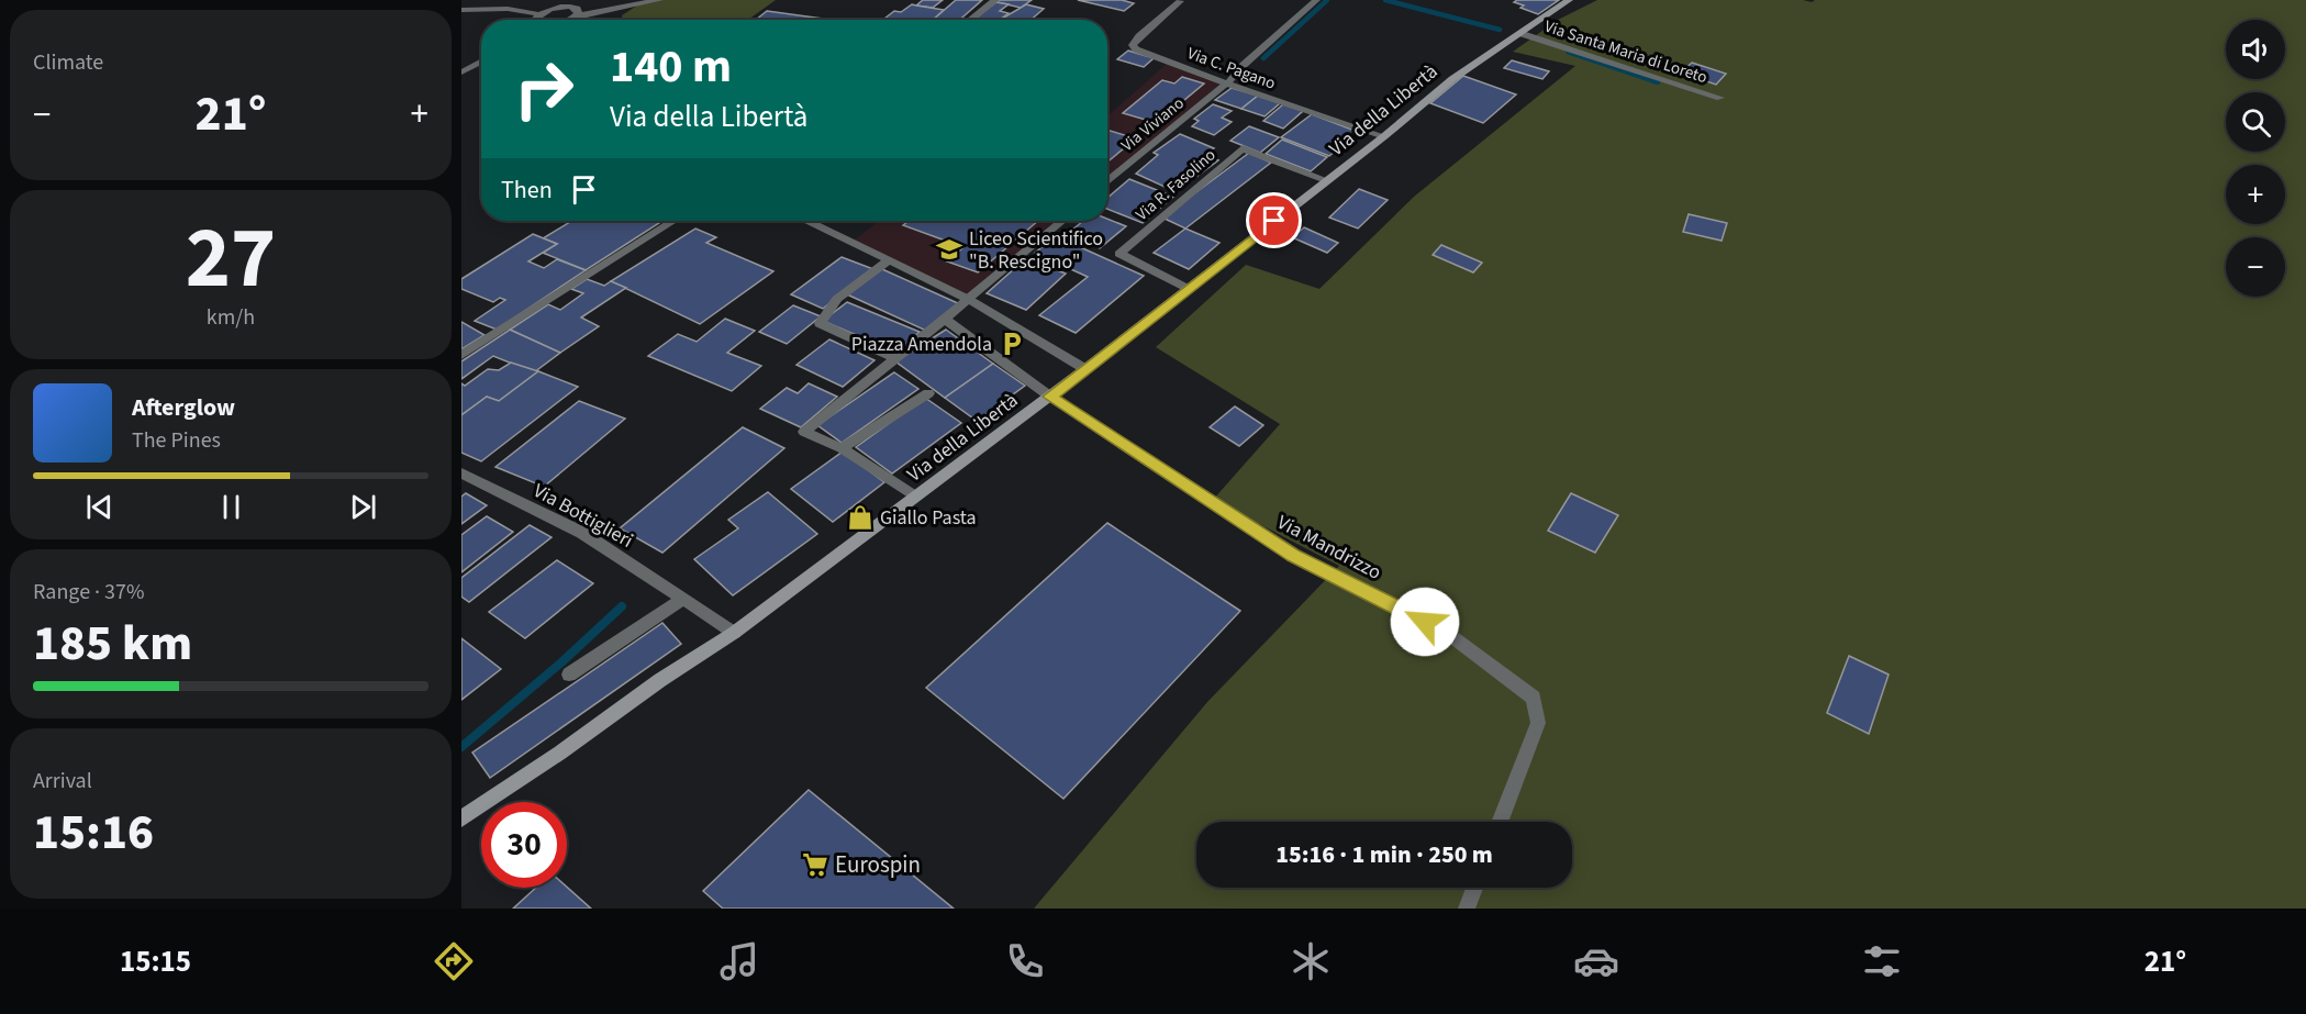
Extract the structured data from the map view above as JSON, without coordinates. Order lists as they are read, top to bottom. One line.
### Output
{"streets":{"main road":["Via della Libertà"],"street":["Via Santa Maria di Loreto","Via C. Pagano","Via Viviano","Via R. Fasolino","Via Bottiglieri","Via Mandrizzo"]},"crossings":[["Via Santa Maria di Loreto","Via della Libertà"],["Via C. Pagano","Via della Libertà"],["Via C. Pagano","Via Viviano"],["Via della Libertà","Via R. Fasolino"],["Via della Libertà","Via Bottiglieri"],["Via della Libertà","Via Mandrizzo"]],"places":{"school or university":["Liceo Scientifico \"B. Rescigno\""],"parking":["Piazza Amendola"],"shop":["Giallo Pasta"],"supermarket":["Eurospin"]},"page":{"tile":["Climate",["27","km/h"],["Range · 37%","185 km"],["Arrival","15:16"]],"map_buttons":["+","−"],"turn":["140 m","Via della Libertà"],"heat":["−","21°","+"],"then":"Then","song":["Afterglow","The Pines"],"limit":"30","trip":"15:16 · 1 min · 250 m","tabs":["15:15","21°"]}}
